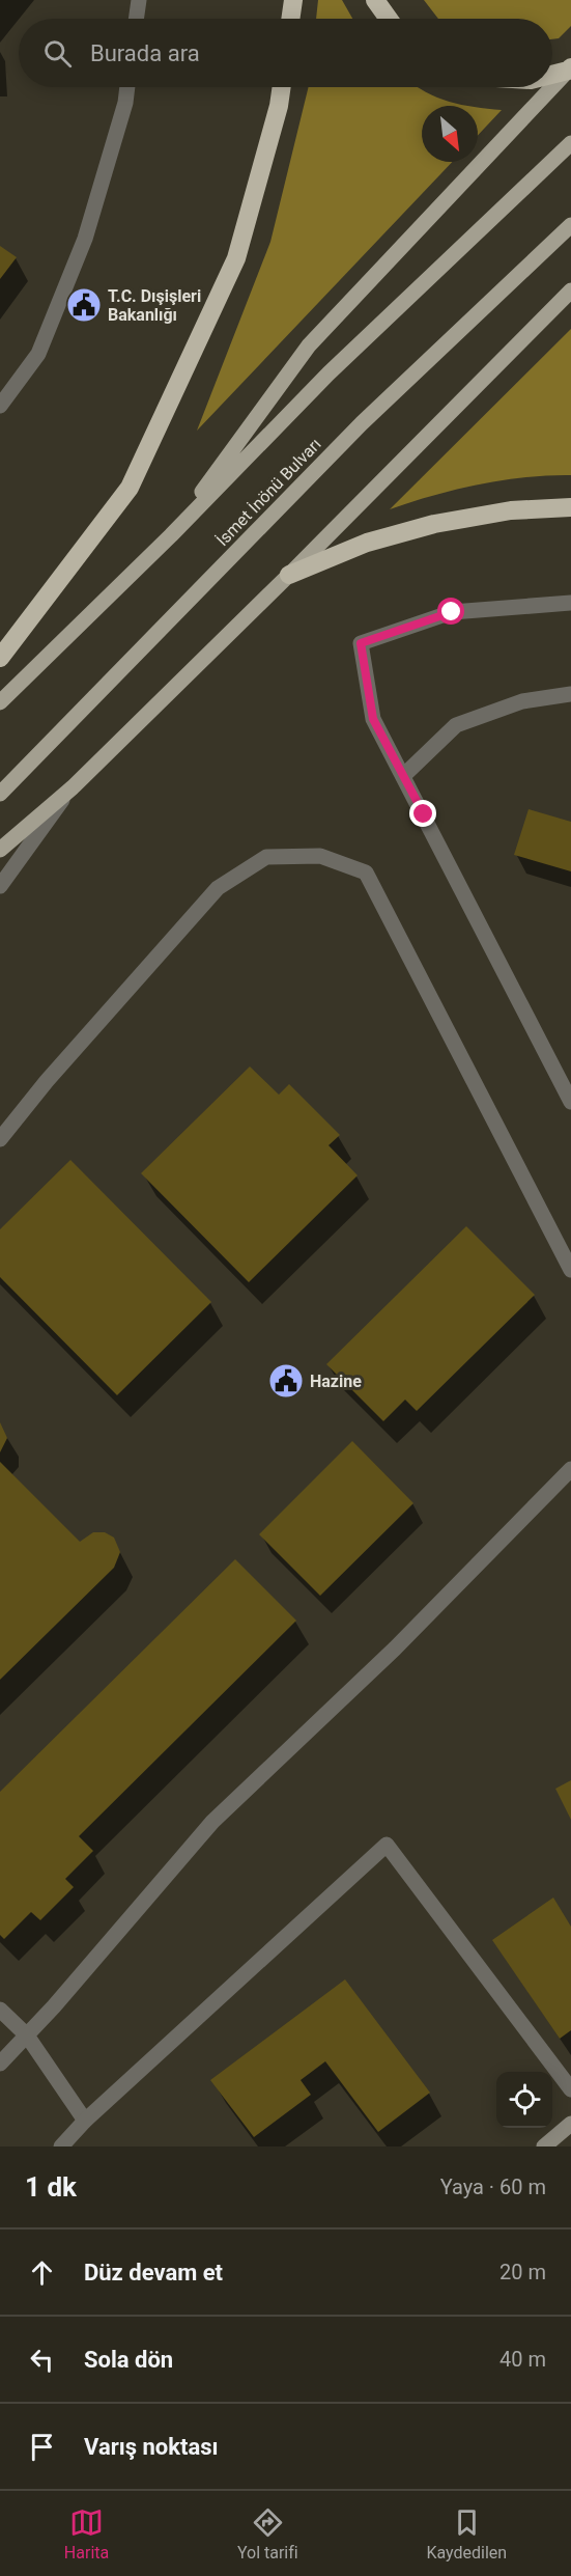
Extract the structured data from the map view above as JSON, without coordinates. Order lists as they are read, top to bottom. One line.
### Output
{"streets":{"main road":["İsmet İnönü Bulvarı"]},"places":{"public building":["T.C. Dışişleri Bakanlığı","Hazine"]},"north":"bottom right","page":{"search":"Burada ara","heading":["1 dk","Yaya · 60 m"],"list":[["Düz devam et","20 m"],["Sola dön","40 m"],"Varış noktası"],"nav":["Harita","Yol tarifi","Kaydedilen"]}}
